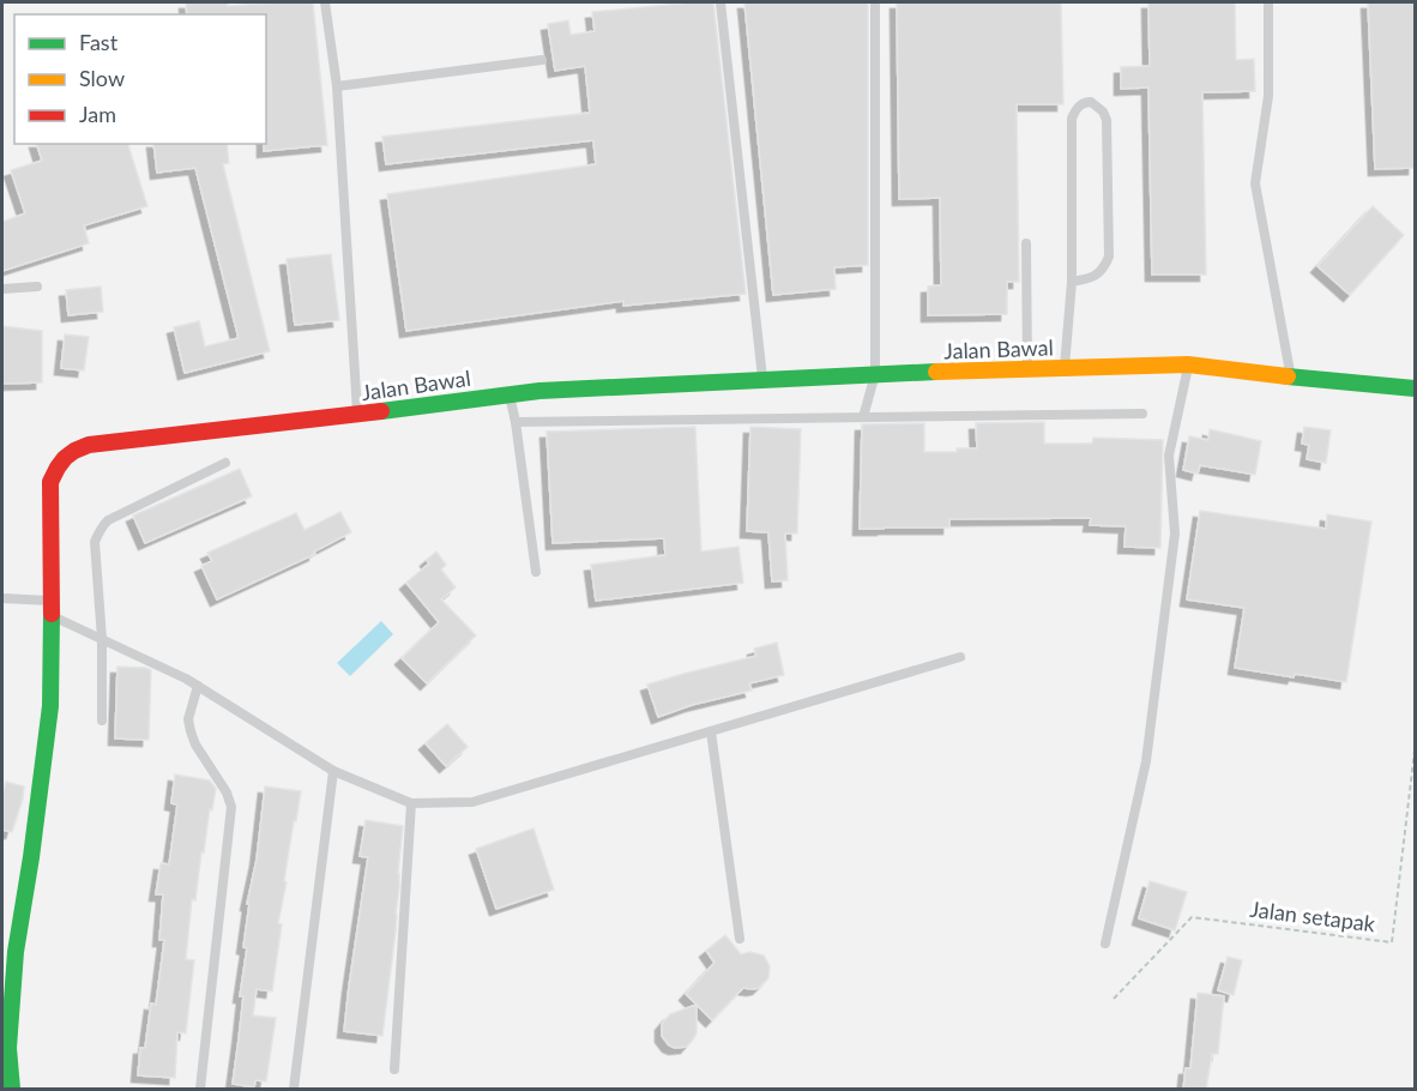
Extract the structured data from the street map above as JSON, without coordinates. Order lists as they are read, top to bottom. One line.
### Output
{"streets":{"street":["Jalan Bawal"],"path":["Jalan setapak"]},"legend":["Fast","Slow","Jam"]}
